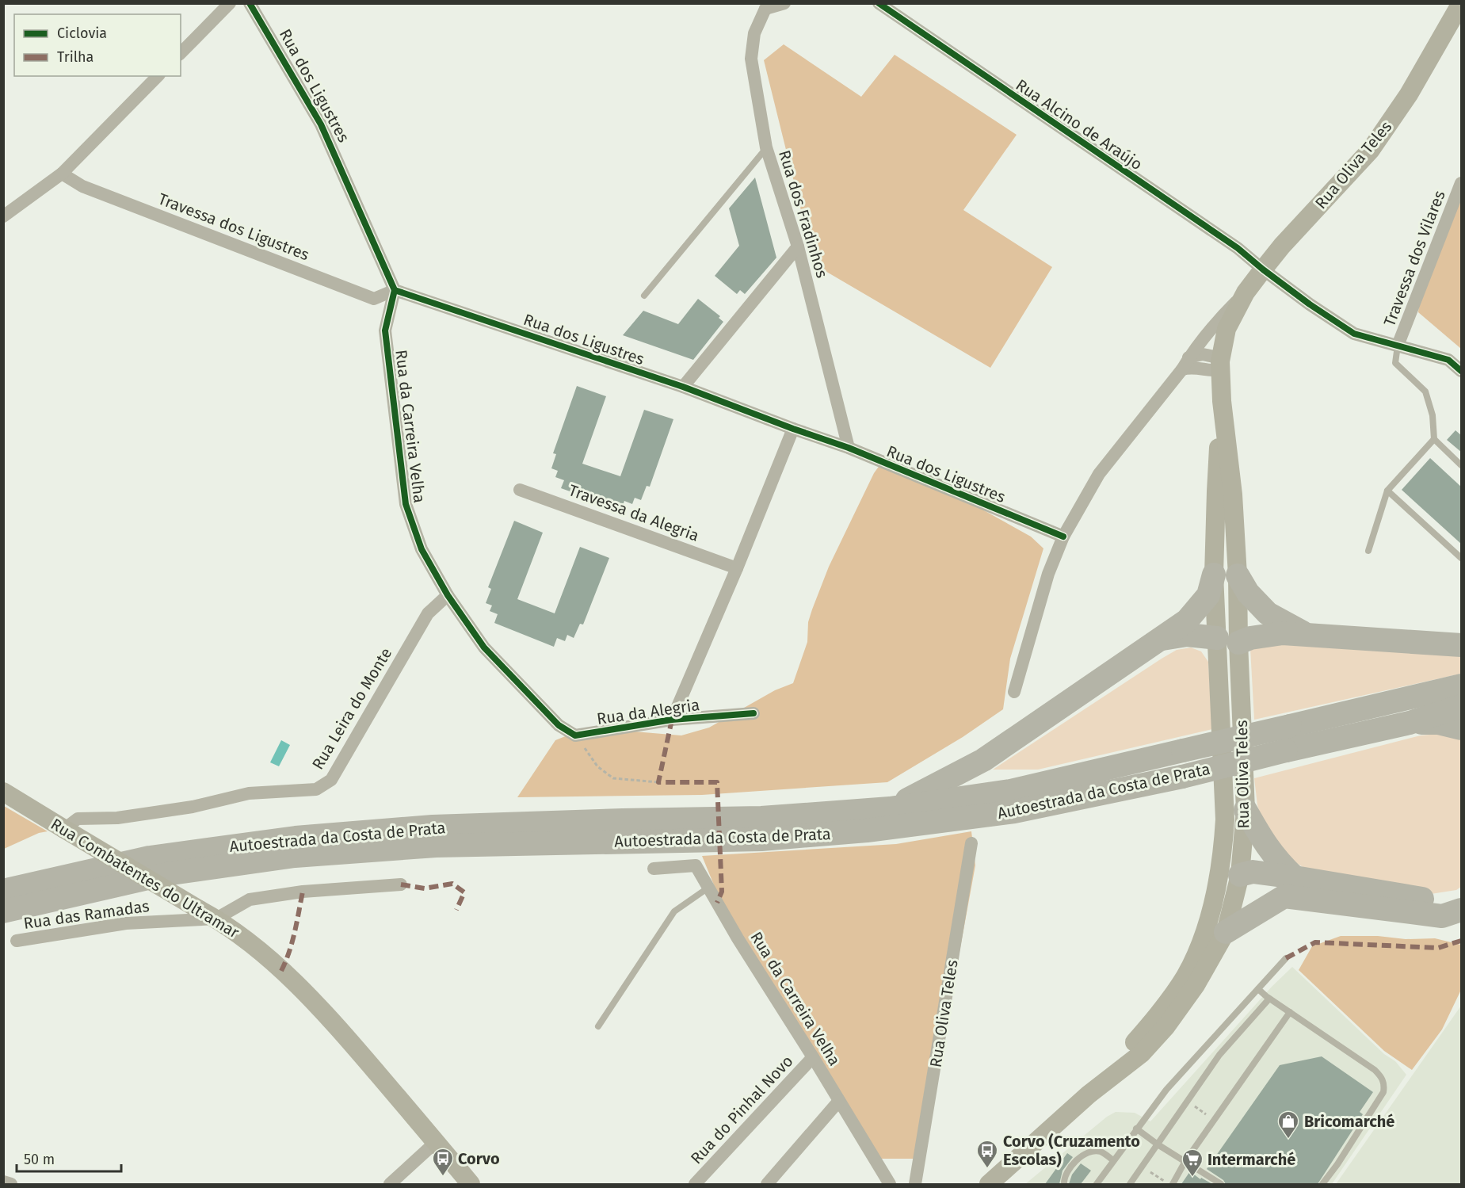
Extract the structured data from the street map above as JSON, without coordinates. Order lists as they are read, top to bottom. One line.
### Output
{"streets":{"highway":["Autoestrada da Costa de Prata"],"main road":["Rua Oliva Teles","Rua Combatentes do Ultramar"],"street":["Rua dos Ligustres","Rua Alcino de Araújo","Rua dos Fradinhos","Travessa dos Ligustres","Travessa dos Vilares","Rua da Carreira Velha","Travessa da Alegria","Rua Leira do Monte","Rua da Alegria","Rua das Ramadas","Rua do Pinhal Novo"]},"crossings":[["Rua dos Ligustres","Rua Oliva Teles"],["Rua dos Ligustres","Rua dos Fradinhos"],["Rua dos Ligustres","Travessa dos Ligustres"],["Rua dos Ligustres","Rua da Carreira Velha"],["Rua dos Ligustres","Rua da Alegria"],["Rua Alcino de Araújo","Rua Oliva Teles"],["Rua Alcino de Araújo","Travessa dos Vilares"],["Travessa dos Ligustres","Rua da Carreira Velha"],["Rua da Carreira Velha","Rua Leira do Monte"],["Rua da Carreira Velha","Rua da Alegria"],["Rua da Carreira Velha","Rua do Pinhal Novo"],["Travessa da Alegria","Rua da Alegria"],["Rua Leira do Monte","Rua Combatentes do Ultramar"],["Rua Combatentes do Ultramar","Rua das Ramadas"]],"places":{"shop":["Bricomarché"],"bus stop":["Corvo (Cruzamento Escolas)","Corvo"],"supermarket":["Intermarché"]},"legend":["Ciclovia","Trilha"],"scale_bar":"50 m"}
